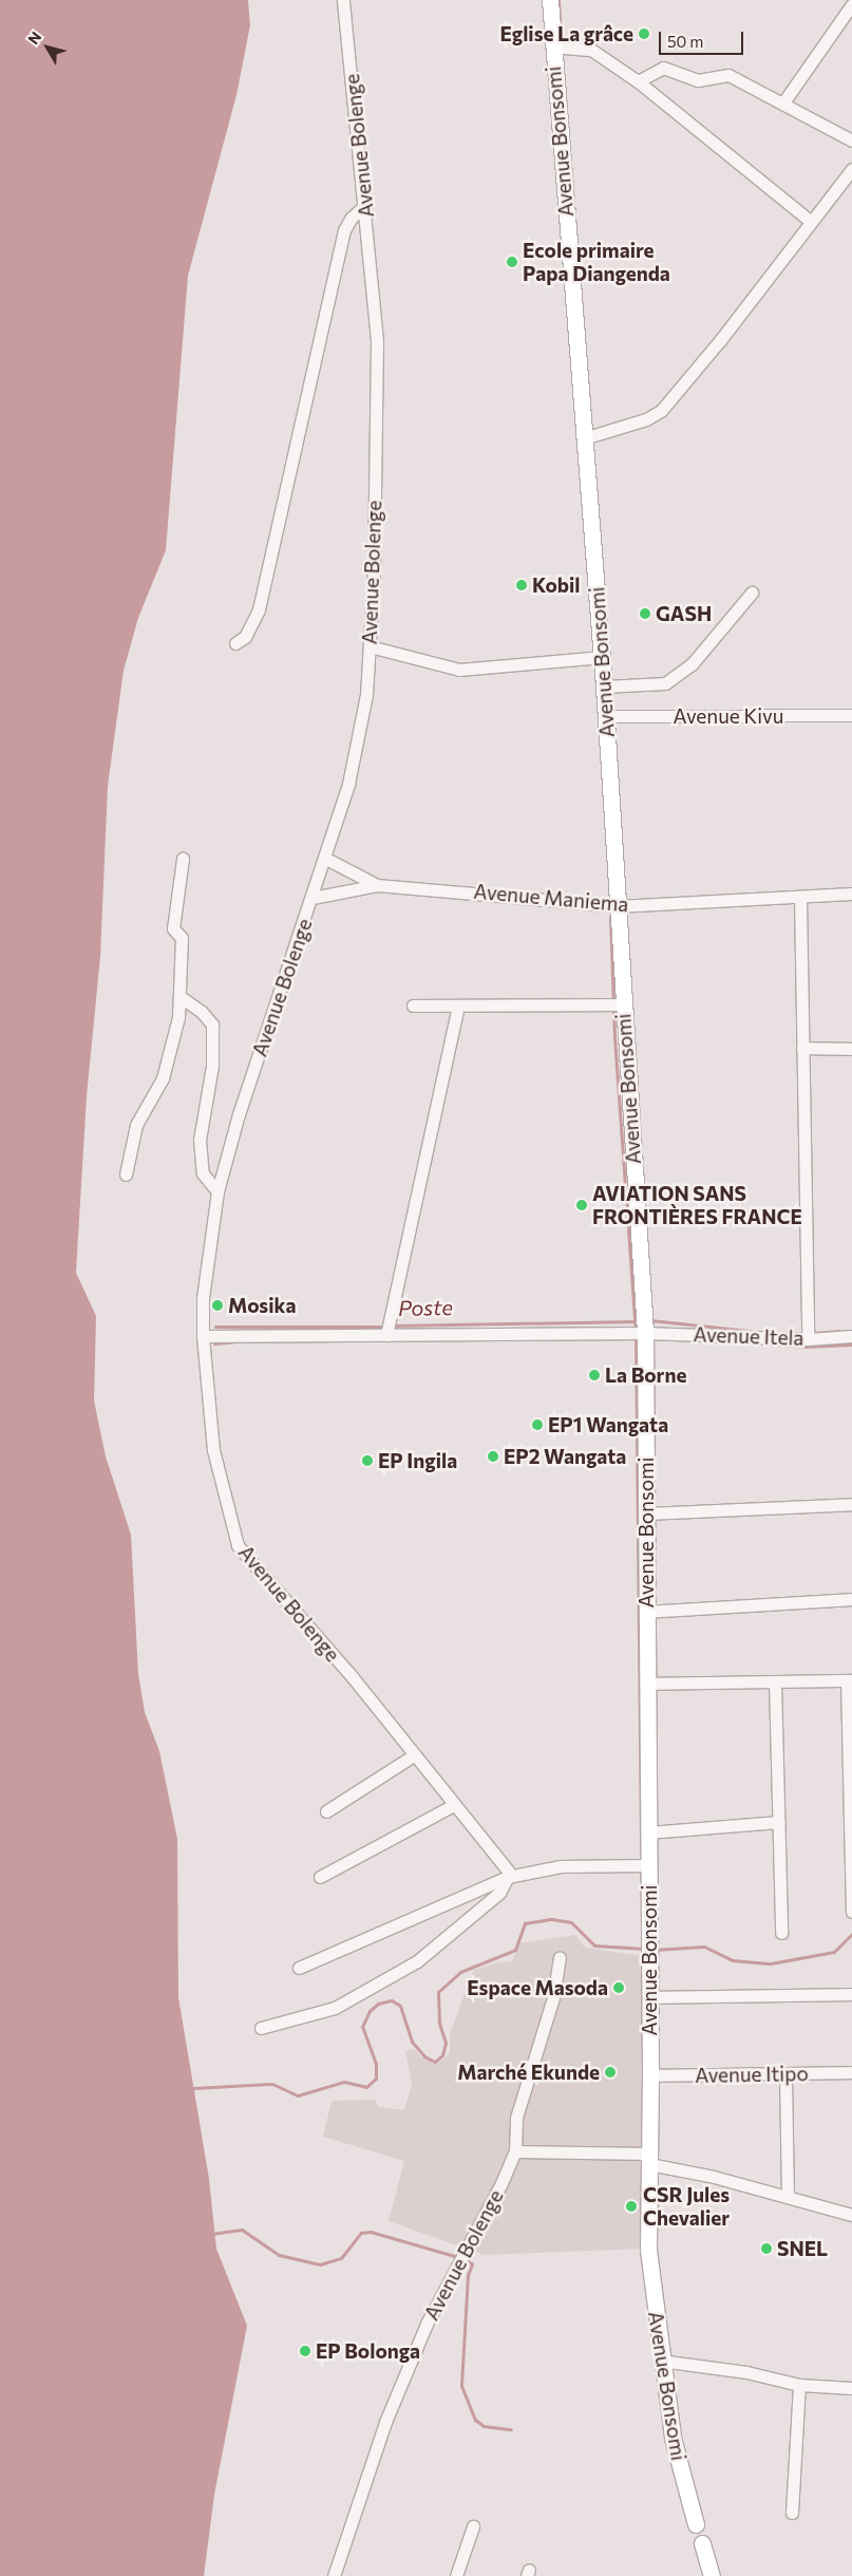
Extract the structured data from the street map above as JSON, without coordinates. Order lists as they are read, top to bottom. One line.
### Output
{"streets":{"main road":["Avenue Bonsomi"],"street":["Avenue Bolenge","Avenue Kivu","Avenue Maniema","Avenue Itela","Avenue Itipo"]},"crossings":[["Avenue Bonsomi","Avenue Kivu"],["Avenue Bonsomi","Avenue Maniema"],["Avenue Bonsomi","Avenue Itela"],["Avenue Bonsomi","Avenue Itipo"],["Avenue Bolenge","Avenue Itela"]],"water":["Poste"],"places":["Eglise La grâce","Ecole primaire Papa Diangenda","Kobil","GASH","AVIATION SANS FRONTIÈRES FRANCE","Mosika","La Borne","EP1 Wangata","EP2 Wangata","EP Ingila","Espace Masoda","Marché Ekunde","CSR Jules Chevalier","SNEL","EP Bolonga"],"scale_bar":"50 m","north":"top left"}
